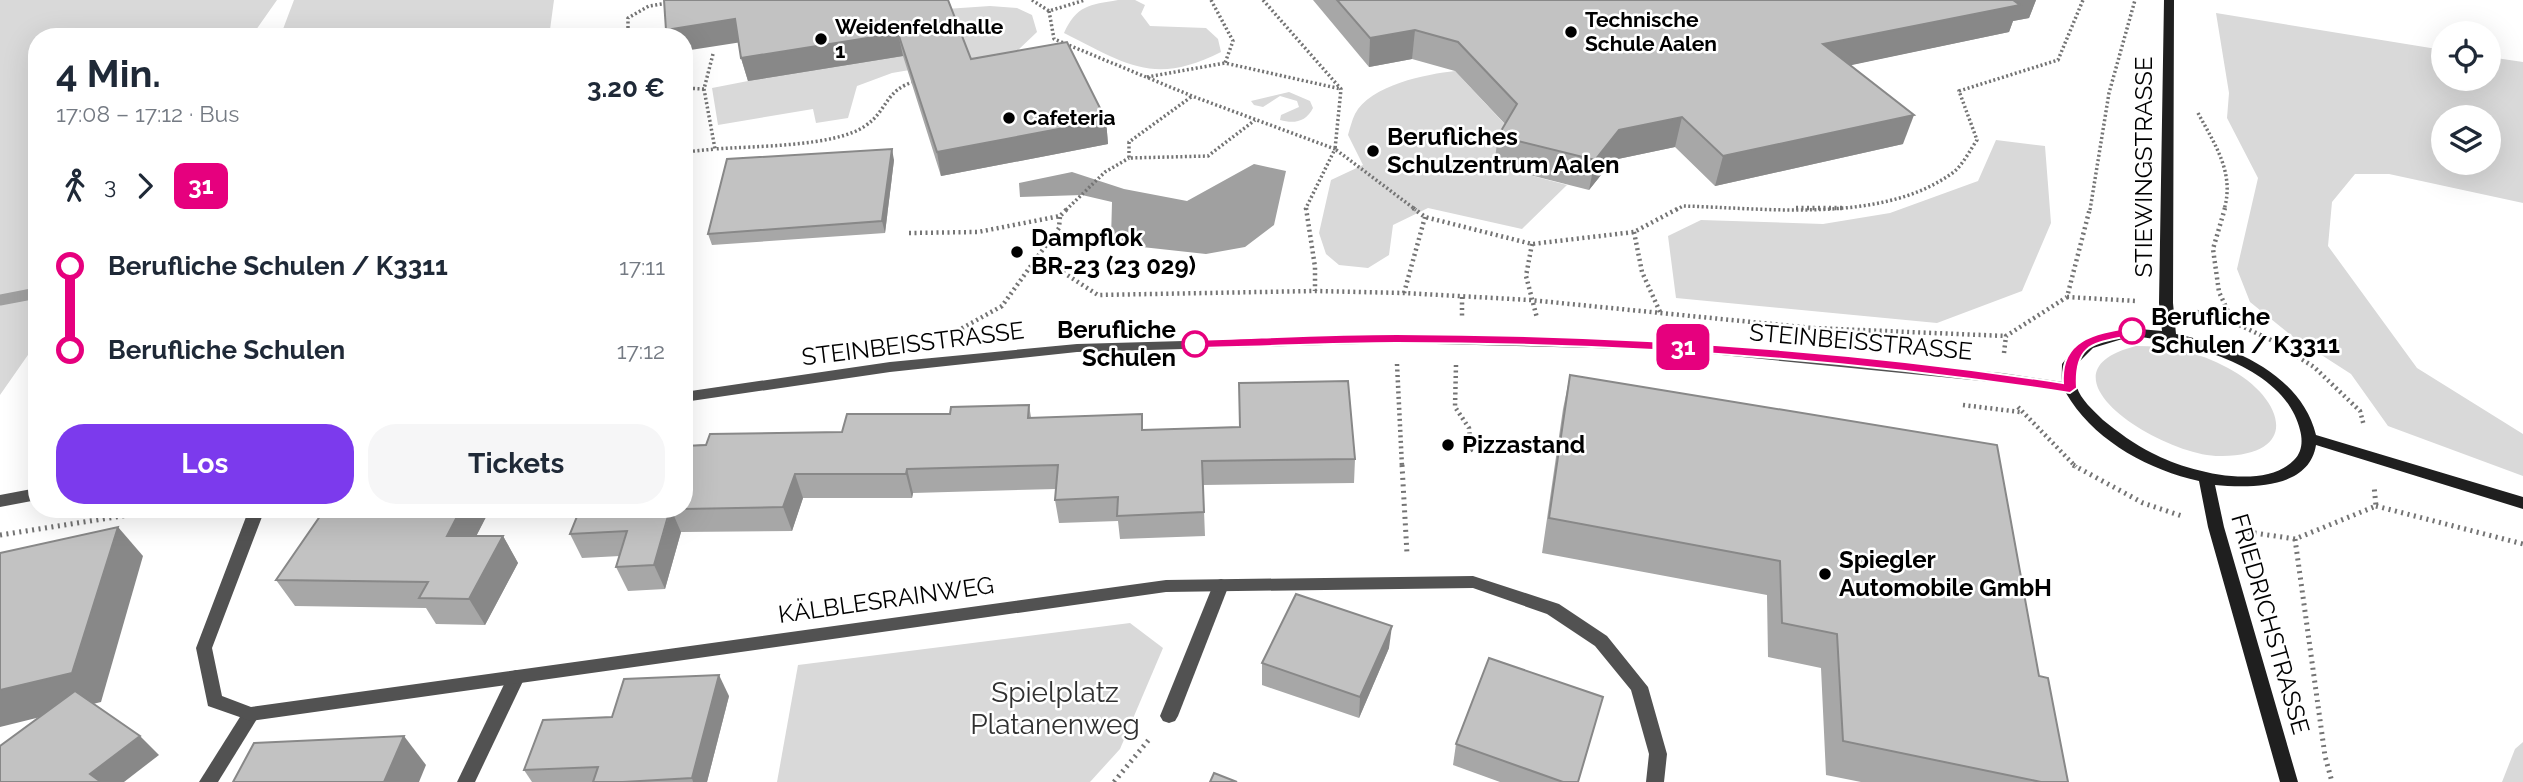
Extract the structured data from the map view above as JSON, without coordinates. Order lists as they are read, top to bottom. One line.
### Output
{"streets":{"main road":["STIEWINGSTRASSE","FRIEDRICHSTRASSE"],"street":["STEINBEISSTRASSE","KÄLBLESRAINWEG"]},"parks":["Spielplatz Platanenweg"],"places":["Technische Schule Aalen","Weidenfeldhalle 1","Cafeteria","Berufliches Schulzentrum Aalen","Dampflok BR-23 (23 029)","Berufliche Schulen / K3311","Berufliche Schulen","Pizzastand","Spiegler Automobile GmbH"],"lines":["bus line 31"],"page":{"on_map":"31","heading":["4 Min.","17:08 – 17:12 · Bus","3.20 €"],"legs":["3","31"],"list":[{"name":"Berufliche Schulen / K3311","value":"17:11"},{"name":"Berufliche Schulen","value":"17:12"}],"buttons":["Los","Tickets"]}}
